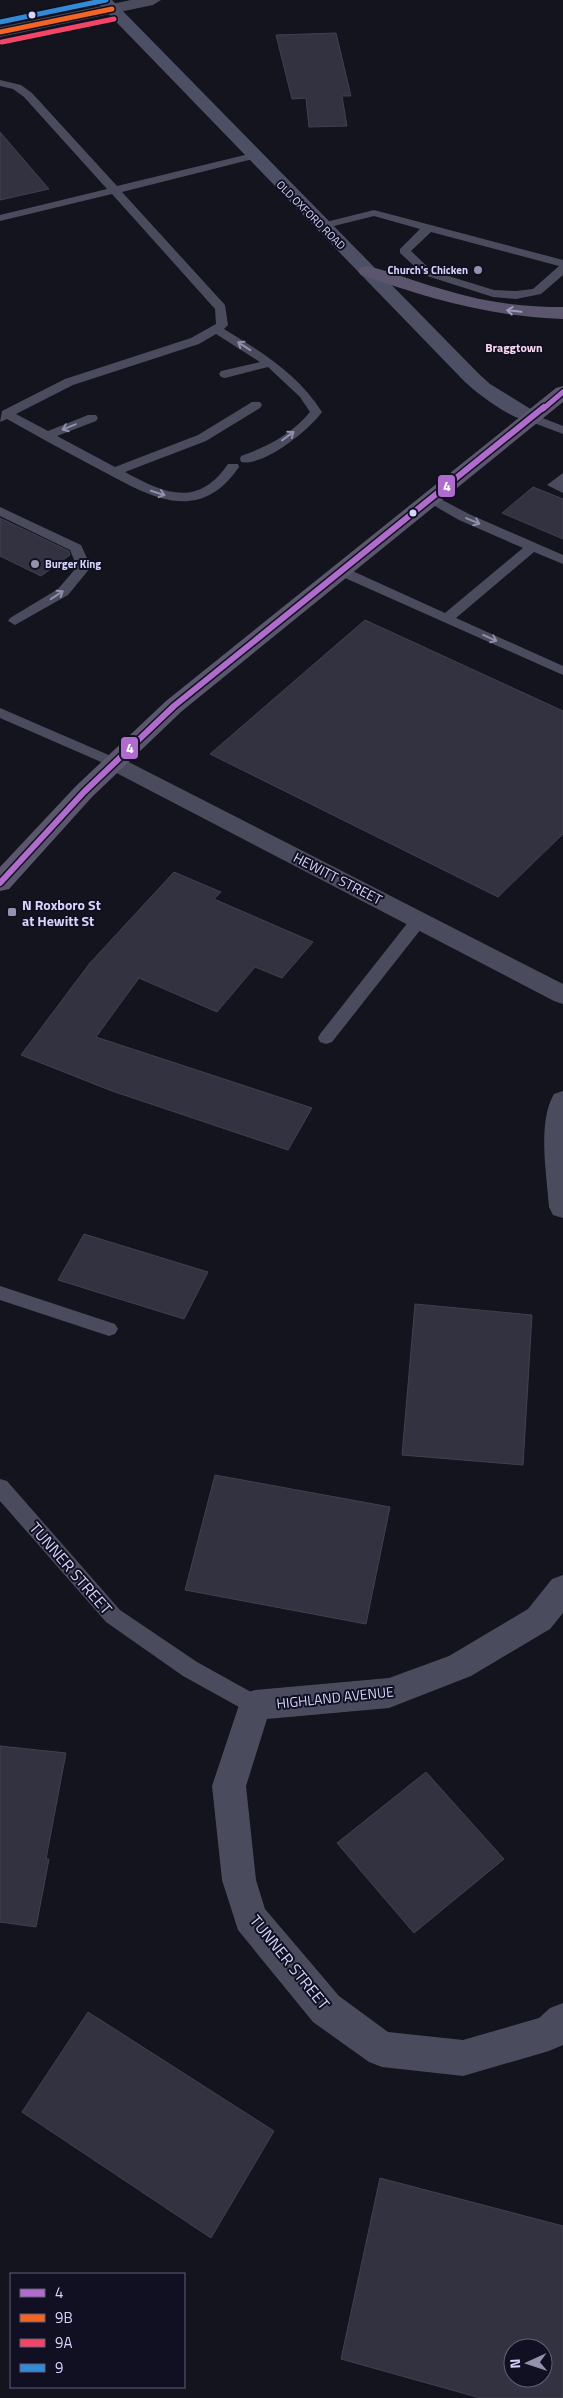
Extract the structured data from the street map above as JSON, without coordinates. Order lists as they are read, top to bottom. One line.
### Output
{"streets":{"street":["OLD OXFORD ROAD","HEWITT STREET","TUNNER STREET","HIGHLAND AVENUE"]},"crossings":[["TUNNER STREET","HIGHLAND AVENUE"]],"districts":["Braggtown"],"places":{"other":["Church's Chicken","Burger King"],"transit":["N Roxboro St at Hewitt St"]},"lines":["transit line 9","transit line 9B","transit line 9A","transit line 4"],"legend":["4","9B","9A","9"],"north":"left"}
